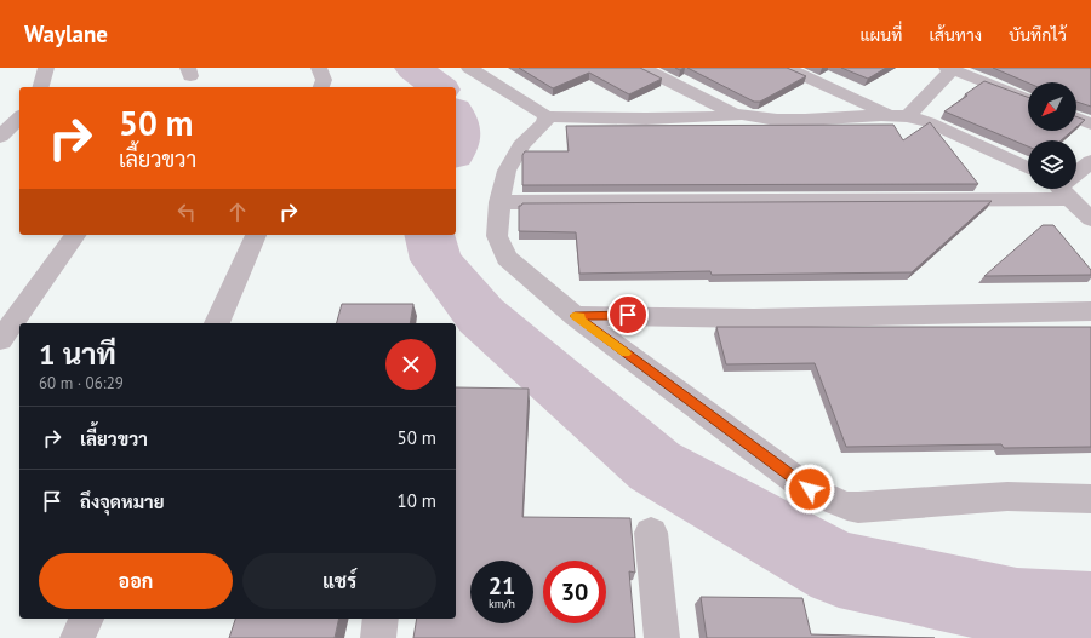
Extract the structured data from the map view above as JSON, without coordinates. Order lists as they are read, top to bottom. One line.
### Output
{"north":"bottom left","page":{"header":"Waylane","nav":["แผนที่","เส้นทาง","บันทึกไว้"],"turn":["50 m","เลี้ยวขวา"],"heading":["1 นาที","60 m · 06:29"],"list":[{"name":"เลี้ยวขวา","value":"50 m"},{"name":"ถึงจุดหมาย","value":"10 m"}],"buttons":["ออก","แชร์"],"speed":"21 km/h","limit":"30"}}
